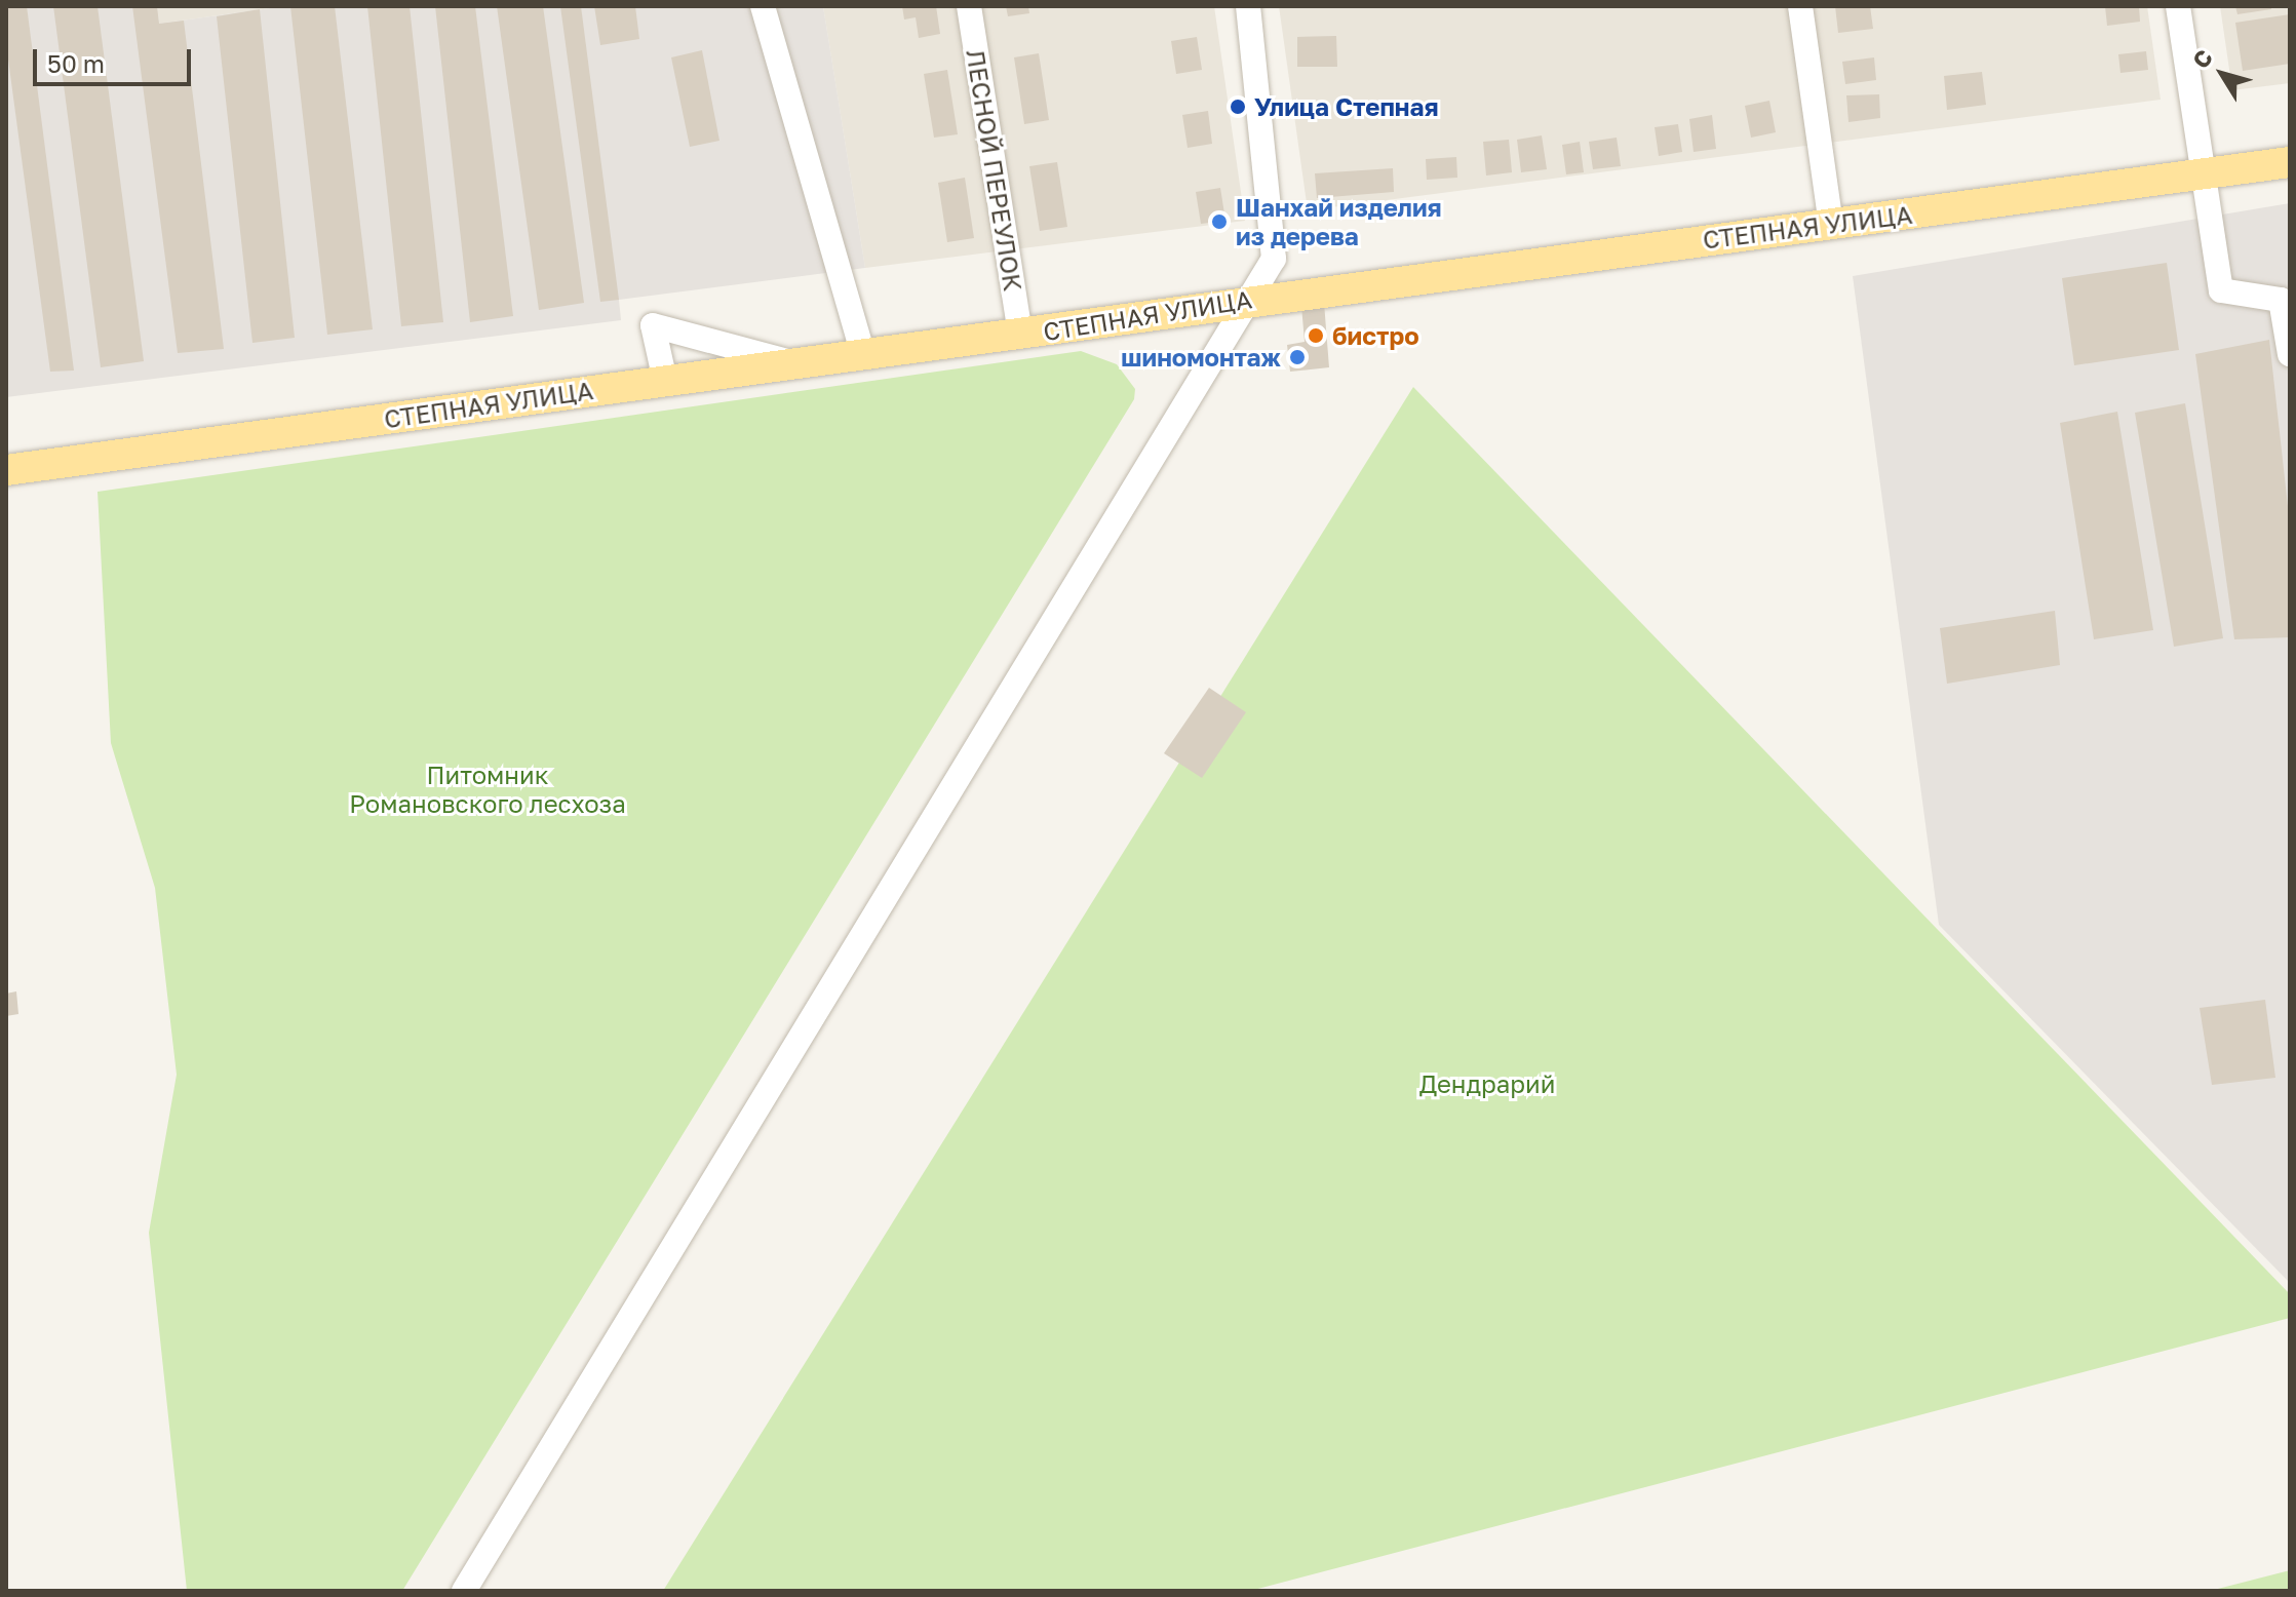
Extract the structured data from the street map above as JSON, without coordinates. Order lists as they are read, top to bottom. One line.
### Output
{"streets":{"main road":["СТЕПНАЯ УЛИЦА"],"street":["ЛЕСНОЙ ПЕРЕУЛОК"]},"crossings":[["ЛЕСНОЙ ПЕРЕУЛОК","СТЕПНАЯ УЛИЦА"]],"parks":["Питомник Романовского лесхоза","Дендрарий"],"places":["Улица Степная","Шанхай изделия из дерева","бистро","шиномонтаж"],"scale_bar":"50 m","north":"top left"}
